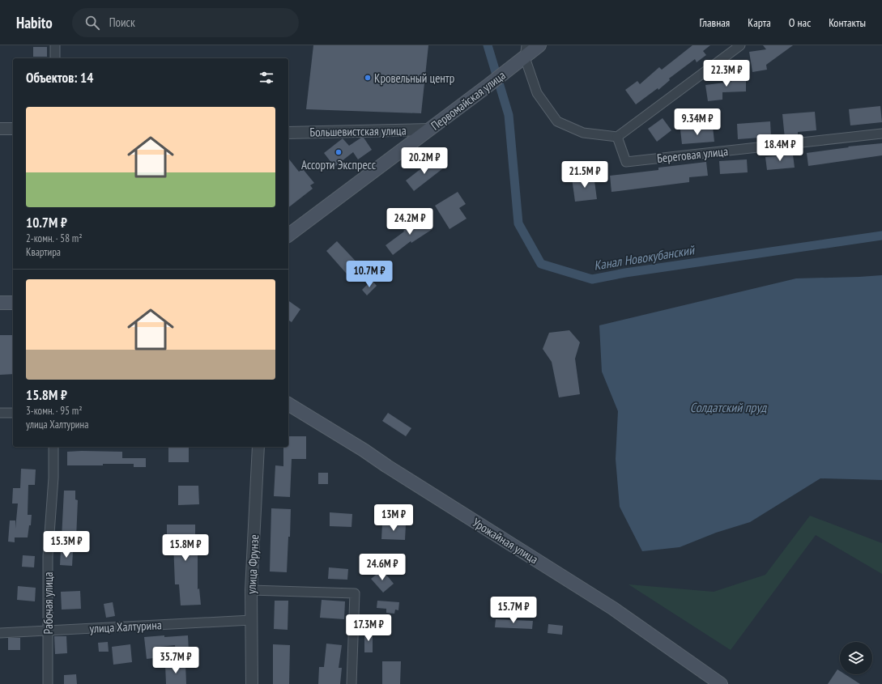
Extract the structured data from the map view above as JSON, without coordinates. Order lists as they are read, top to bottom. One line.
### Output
{"streets":{"main road":["Первомайская улица","Урожайная улица"],"street":["Большевистская улица","Береговая улица","улица Фрунзе","Рабочая улица","улица Халтурина"]},"crossings":[["Первомайская улица","Большевистская улица"],["улица Фрунзе","улица Халтурина"],["Рабочая улица","улица Халтурина"]],"water":["Канал Новокубанский","Солдатский пруд"],"places":["Кровельный центр","Ассорти Экспресс"],"page":{"header":"Habito","search":"Поиск","nav":["Главная","Карта","О нас","Контакты"],"heading":"Объектов: 14","price":["22.3M ₽","9.34M ₽","18.4M ₽","20.2M ₽","21.5M ₽","24.2M ₽","10.7M ₽","13M ₽","15.3M ₽","15.8M ₽","24.6M ₽","15.7M ₽","17.3M ₽","35.7M ₽"],"list":[{"name":"10.7M ₽","note":"2-комн. · 58 m² · Квартира"},{"name":"15.8M ₽","note":"3-комн. · 95 m² · улица Халтурина"}]}}
